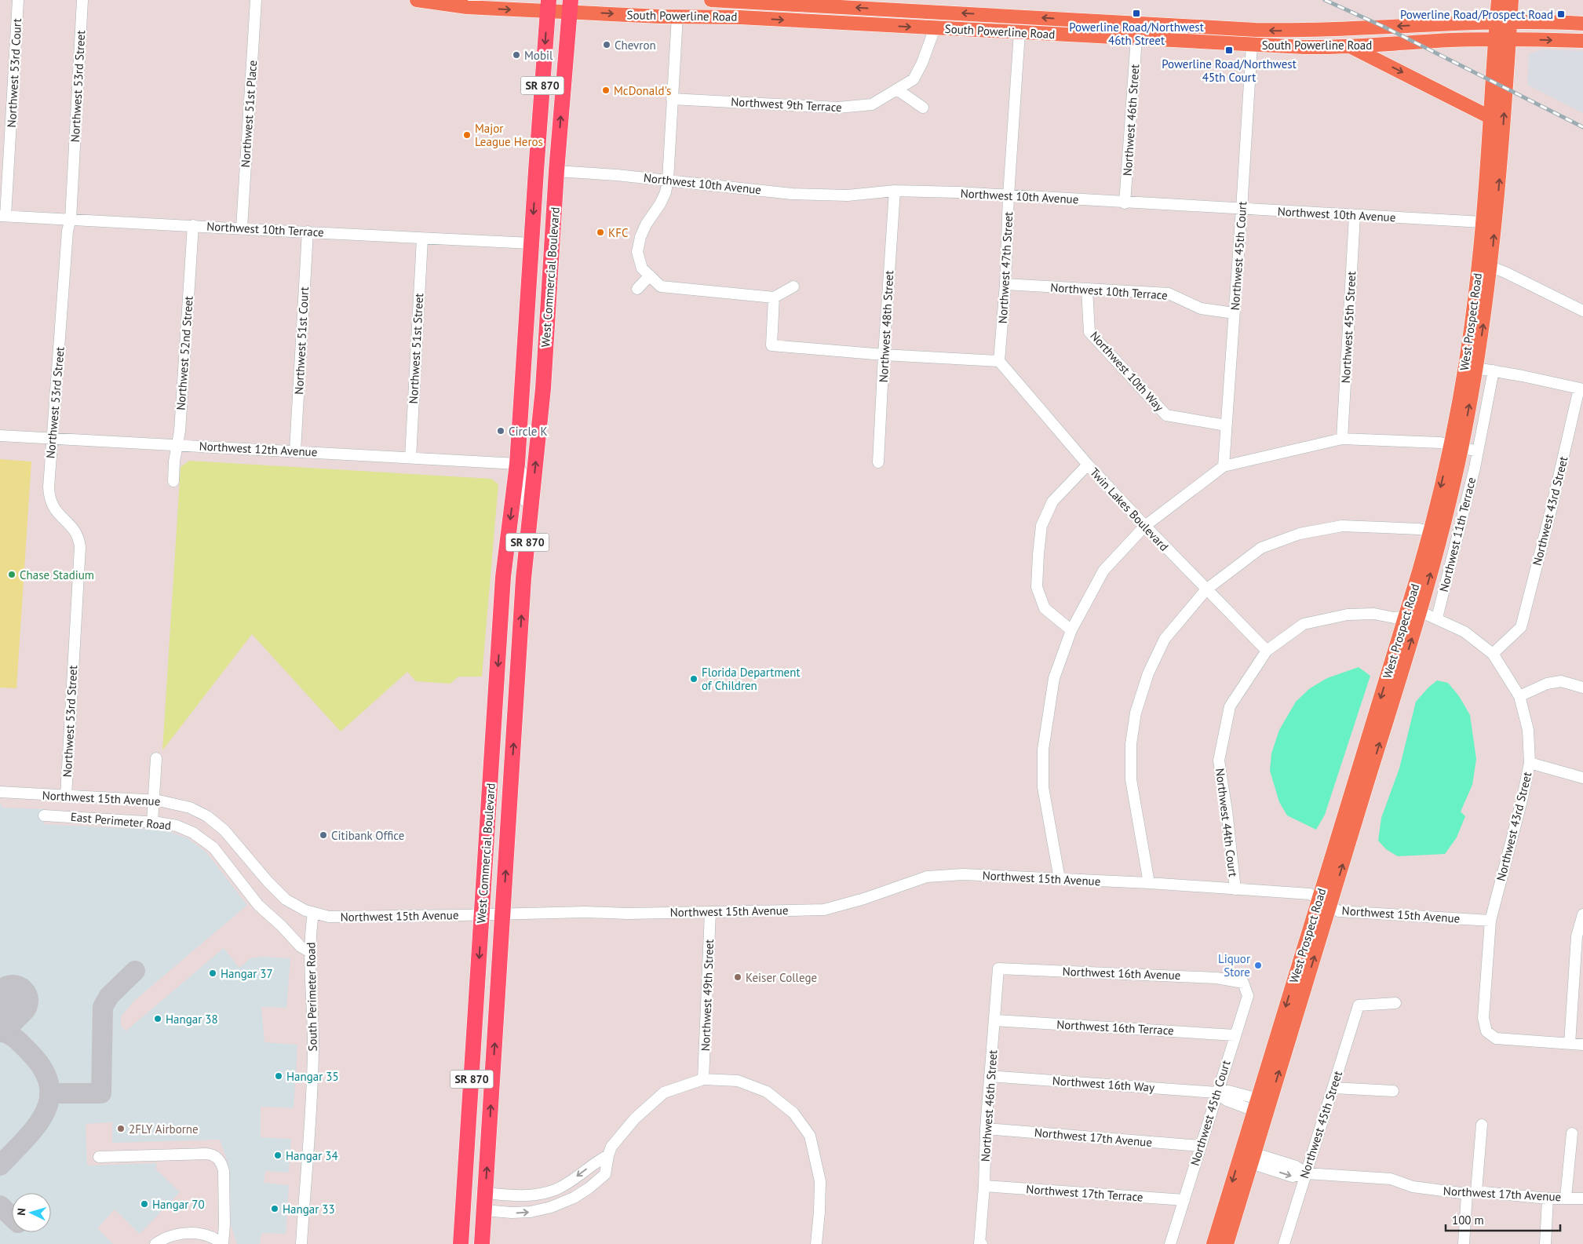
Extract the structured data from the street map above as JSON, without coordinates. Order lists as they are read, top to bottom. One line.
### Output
{"streets":{"highway":["SR 870","West Commercial Boulevard"],"main road":["South Powerline Road","West Prospect Road"],"street":["Northwest 53rd Court","Northwest 53rd Street","Northwest 9th Terrace","Northwest 51st Place","Northwest 46th Street","Northwest 10th Avenue","Northwest 10th Terrace","Northwest 45th Court","Northwest 47th Street","Northwest 48th Street","Northwest 45th Street","Northwest 51st Court","Northwest 51st Street","Northwest 52nd Street","Northwest 10th Way","Northwest 12th Avenue","Twin Lakes Boulevard","Northwest 43rd Street","Northwest 11th Terrace","Northwest 15th Avenue","East Perimeter Road","Northwest 44th Court","Northwest 16th Avenue","Northwest 49th Street","South Perimeter Road","Northwest 16th Terrace","Northwest 16th Way","Northwest 17th Avenue","Northwest 17th Terrace"]},"crossings":[["South Powerline Road","Northwest 9th Terrace"],["South Powerline Road","Northwest 46th Street"],["South Powerline Road","Northwest 45th Court"],["South Powerline Road","Northwest 47th Street"],["South Powerline Road","West Commercial Boulevard"],["South Powerline Road","West Prospect Road"],["Northwest 53rd Court","Northwest 10th Terrace"],["Northwest 53rd Street","Northwest 10th Terrace"],["Northwest 53rd Street","Northwest 12th Avenue"],["Northwest 53rd Street","Northwest 15th Avenue"],["Northwest 51st Place","Northwest 10th Terrace"],["Northwest 46th Street","Northwest 10th Avenue"],["Northwest 46th Street","Northwest 16th Avenue"],["Northwest 46th Street","Northwest 16th Terrace"],["Northwest 46th Street","Northwest 16th Way"],["Northwest 46th Street","Northwest 17th Avenue"],["Northwest 46th Street","Northwest 17th Terrace"],["Northwest 10th Avenue","Northwest 45th Court"],["Northwest 10th Avenue","Northwest 47th Street"],["Northwest 10th Avenue","West Commercial Boulevard"],["Northwest 10th Avenue","West Prospect Road"],["Northwest 10th Avenue","Northwest 48th Street"],["Northwest 10th Avenue","Northwest 45th Street"],["Northwest 10th Terrace","Northwest 45th Court"],["Northwest 10th Terrace","Northwest 47th Street"],["Northwest 10th Terrace","West Commercial Boulevard"],["Northwest 10th Terrace","Northwest 51st Court"],["Northwest 10th Terrace","Northwest 51st Street"],["Northwest 10th Terrace","Northwest 52nd Street"],["Northwest 10th Terrace","Northwest 10th Way"],["Northwest 45th Court","Northwest 10th Way"],["Northwest 45th Court","Northwest 16th Avenue"],["Northwest 45th Court","Northwest 16th Terrace"],["Northwest 45th Court","Northwest 16th Way"],["Northwest 45th Court","Northwest 17th Avenue"],["Northwest 45th Court","Northwest 17th Terrace"],["Northwest 47th Street","Twin Lakes Boulevard"],["West Commercial Boulevard","Northwest 12th Avenue"],["West Commercial Boulevard","Northwest 15th Avenue"],["West Prospect Road","Northwest 15th Avenue"],["West Prospect Road","Northwest 16th Way"],["West Prospect Road","Northwest 17th Avenue"],["Northwest 45th Street","Northwest 17th Avenue"],["Northwest 51st Court","Northwest 12th Avenue"],["Northwest 51st Street","Northwest 12th Avenue"],["Northwest 52nd Street","Northwest 12th Avenue"],["Twin Lakes Boulevard","Northwest 44th Court"],["Northwest 43rd Street","Northwest 15th Avenue"],["Northwest 15th Avenue","Northwest 44th Court"],["Northwest 15th Avenue","Northwest 49th Street"],["Northwest 15th Avenue","South Perimeter Road"],["East Perimeter Road","South Perimeter Road"]],"places":{"transit":["Powerline Road/Northwest 46th Street","Powerline Road/Prospect Road","Powerline Road/Northwest 45th Court"],"other":["Chevron","Mobil","McDonald's","Major League Heros","KFC","Circle K","Chase Stadium","Florida Department of Children","Citibank Office","Liquor Store","Hangar 37","Keiser College","Hangar 38","Hangar 35","2FLY Airborne","Hangar 34","Hangar 70","Hangar 33"]},"scale_bar":"100 m","north":"left"}
